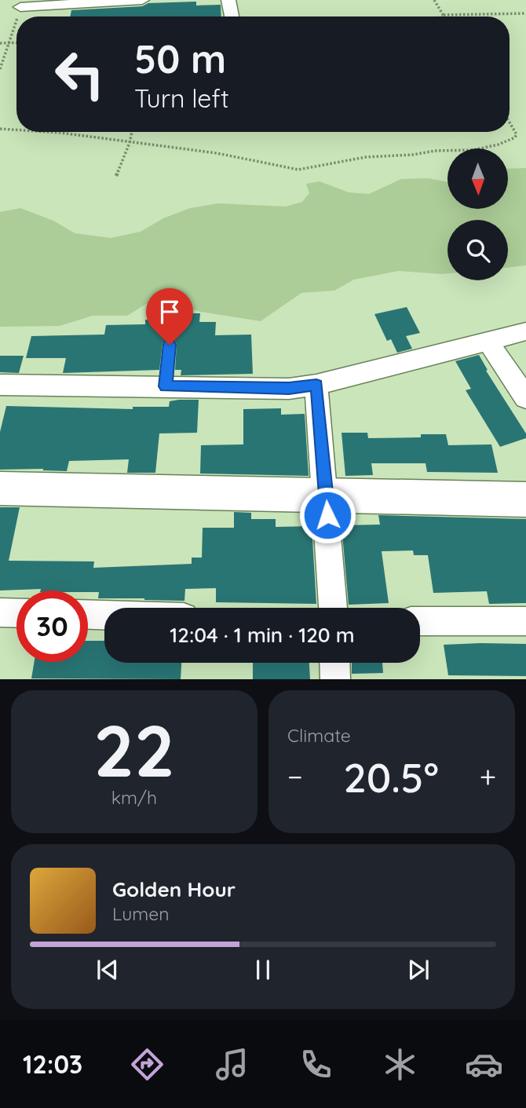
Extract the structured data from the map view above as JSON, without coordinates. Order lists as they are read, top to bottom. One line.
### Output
{"north":"bottom","page":{"turn":["50 m","Turn left"],"limit":"30","trip":"12:04 · 1 min · 120 m","tile":[["22","km/h"],"Climate"],"heat":["−","20.5°","+"],"song":["Golden Hour","Lumen"],"tabs":"12:03"}}
